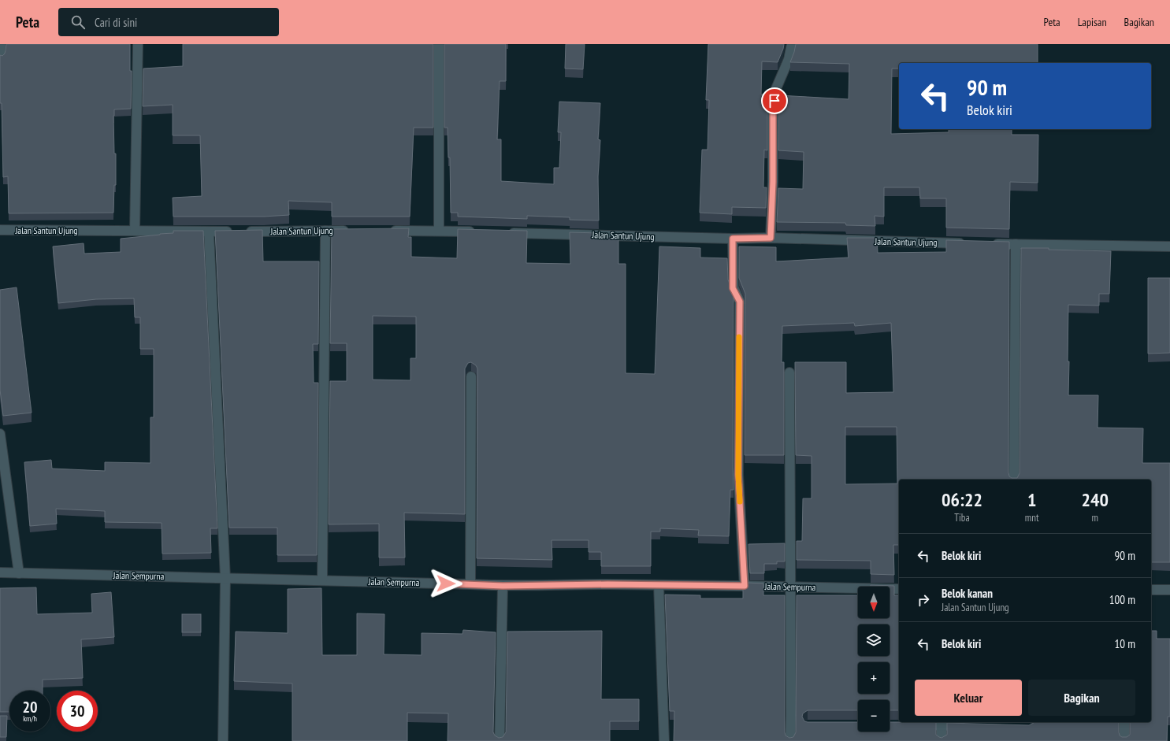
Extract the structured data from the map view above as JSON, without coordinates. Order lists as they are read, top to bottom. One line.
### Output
{"streets":{"street":["Jalan Santun Ujung","Jalan Sempurna"]},"north":"bottom","page":{"header":"Peta","search":"Cari di sini","nav":["Peta","Lapisan","Bagikan"],"turn":["90 m","Belok kiri"],"eta":["06:22","Tiba","1","mnt","240","m"],"list":[{"name":"Belok kiri","value":"90 m"},{"name":"Belok kanan","note":"Jalan Santun Ujung","value":"100 m"},{"name":"Belok kiri","value":"10 m"}],"map_buttons":["+","−"],"buttons":["Keluar","Bagikan"],"speed":"20 km/h","limit":"30"}}
